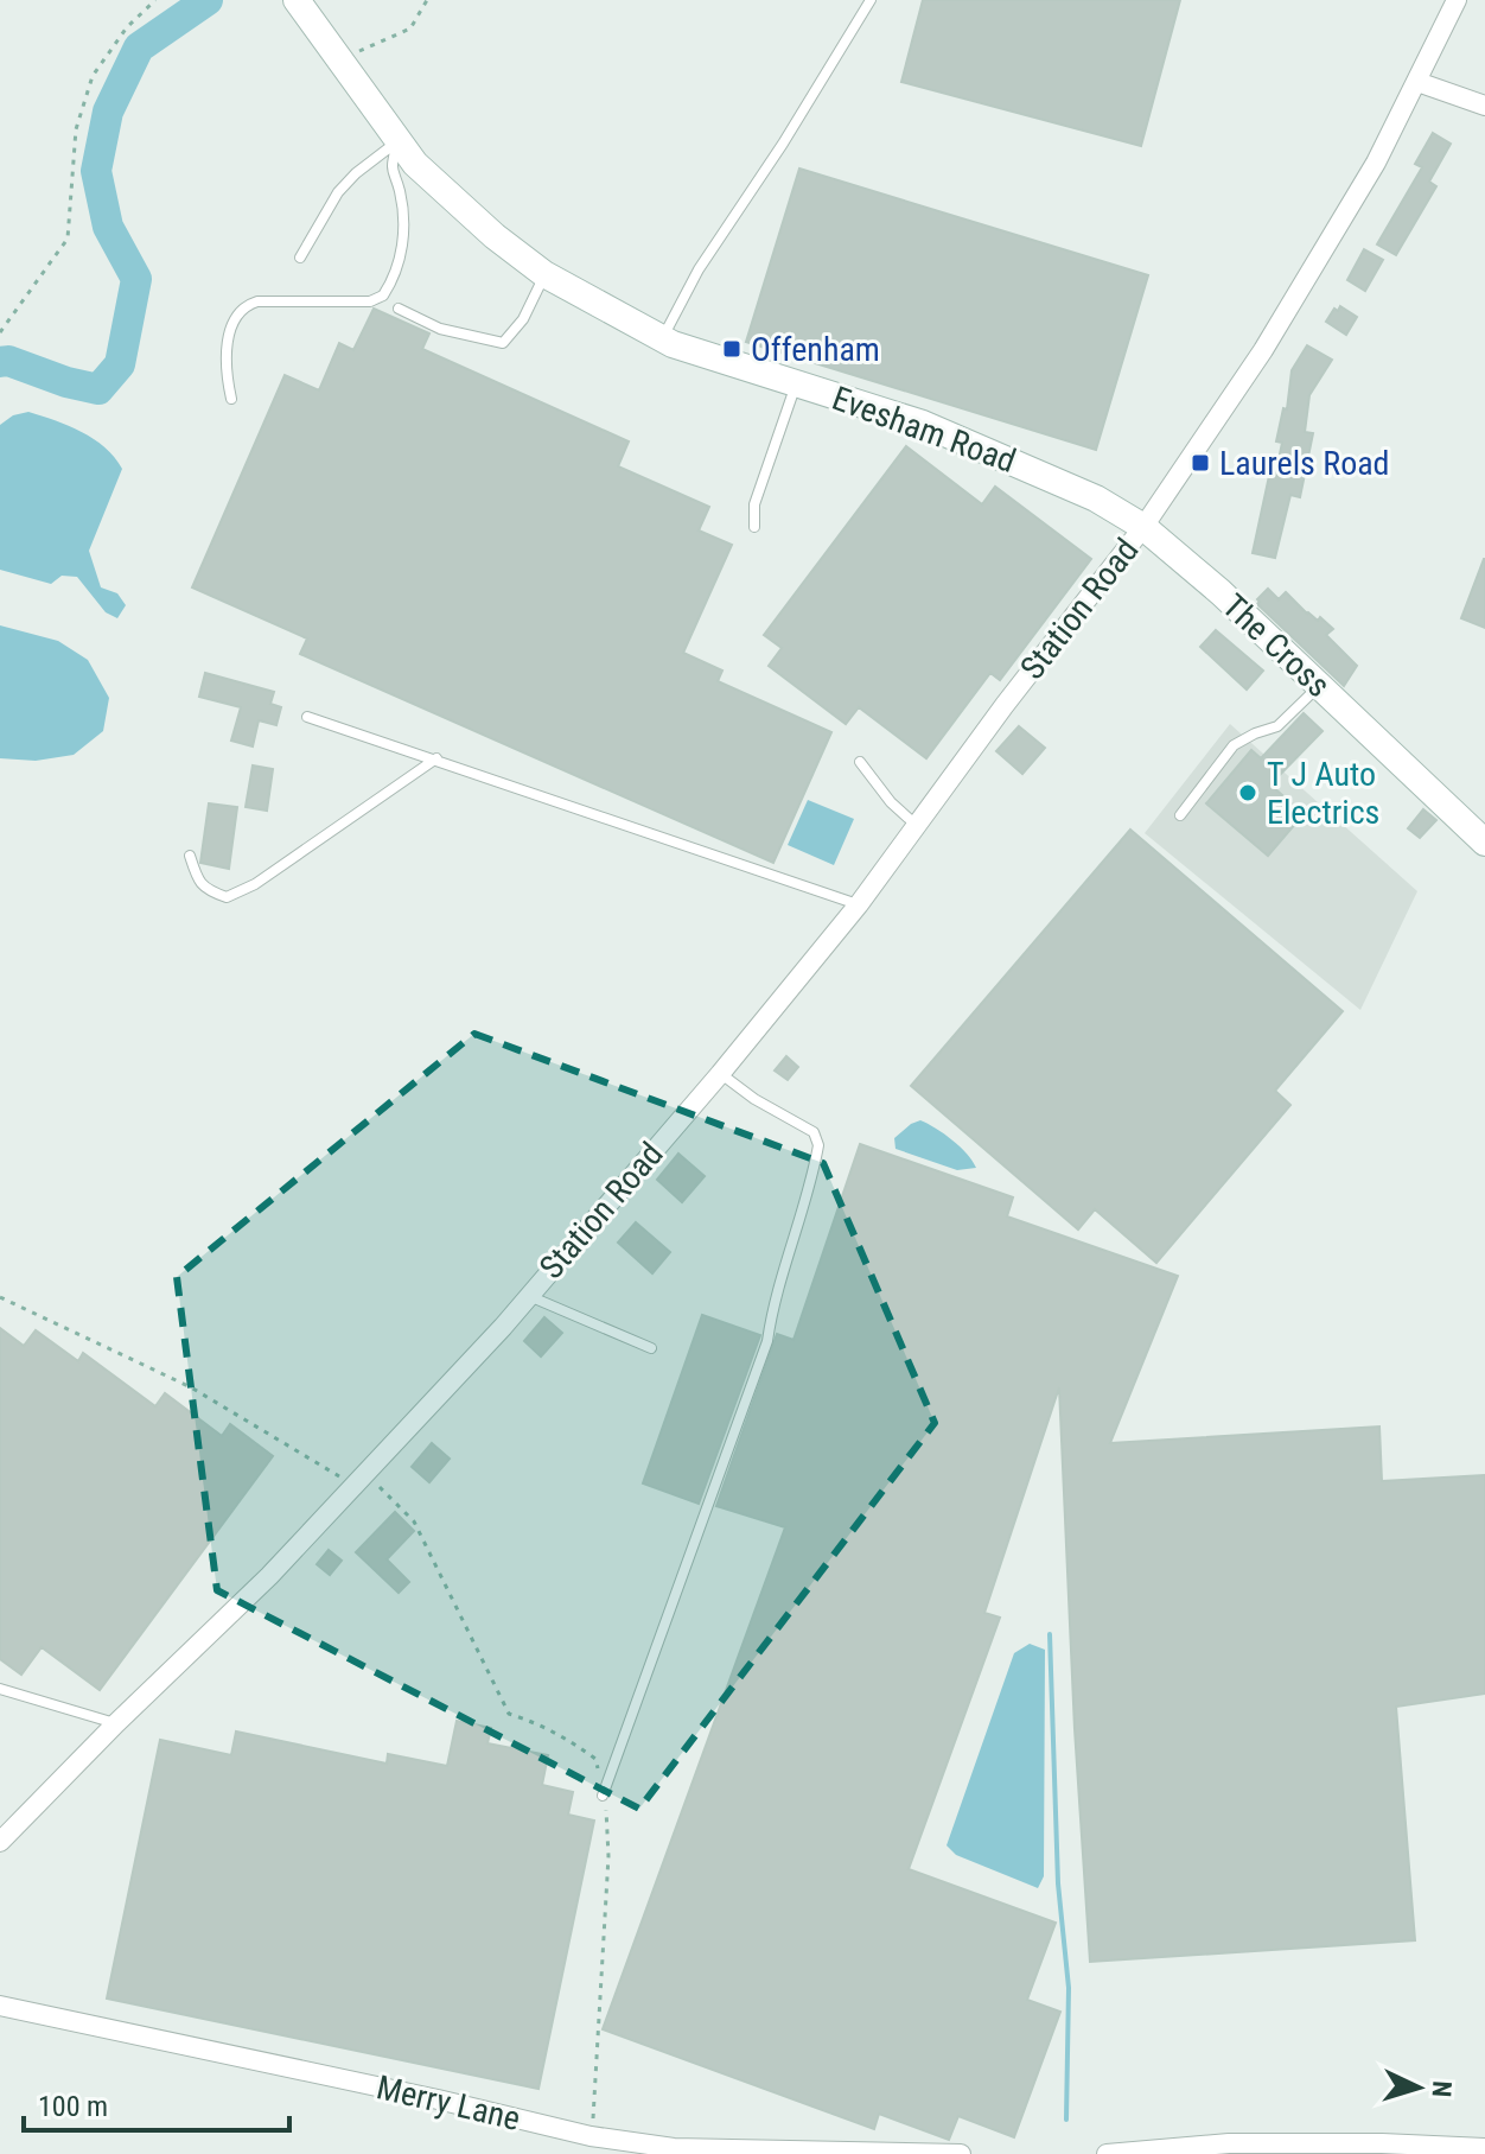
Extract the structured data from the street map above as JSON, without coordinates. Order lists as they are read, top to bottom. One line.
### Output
{"streets":{"main road":["Evesham Road","The Cross"],"street":["Station Road","Merry Lane"]},"crossings":[["Evesham Road","Station Road"],["Evesham Road","The Cross"],["Station Road","The Cross"]],"places":{"transit":["Offenham","Laurels Road"],"other":["T J Auto Electrics"]},"scale_bar":"100 m","north":"right"}
